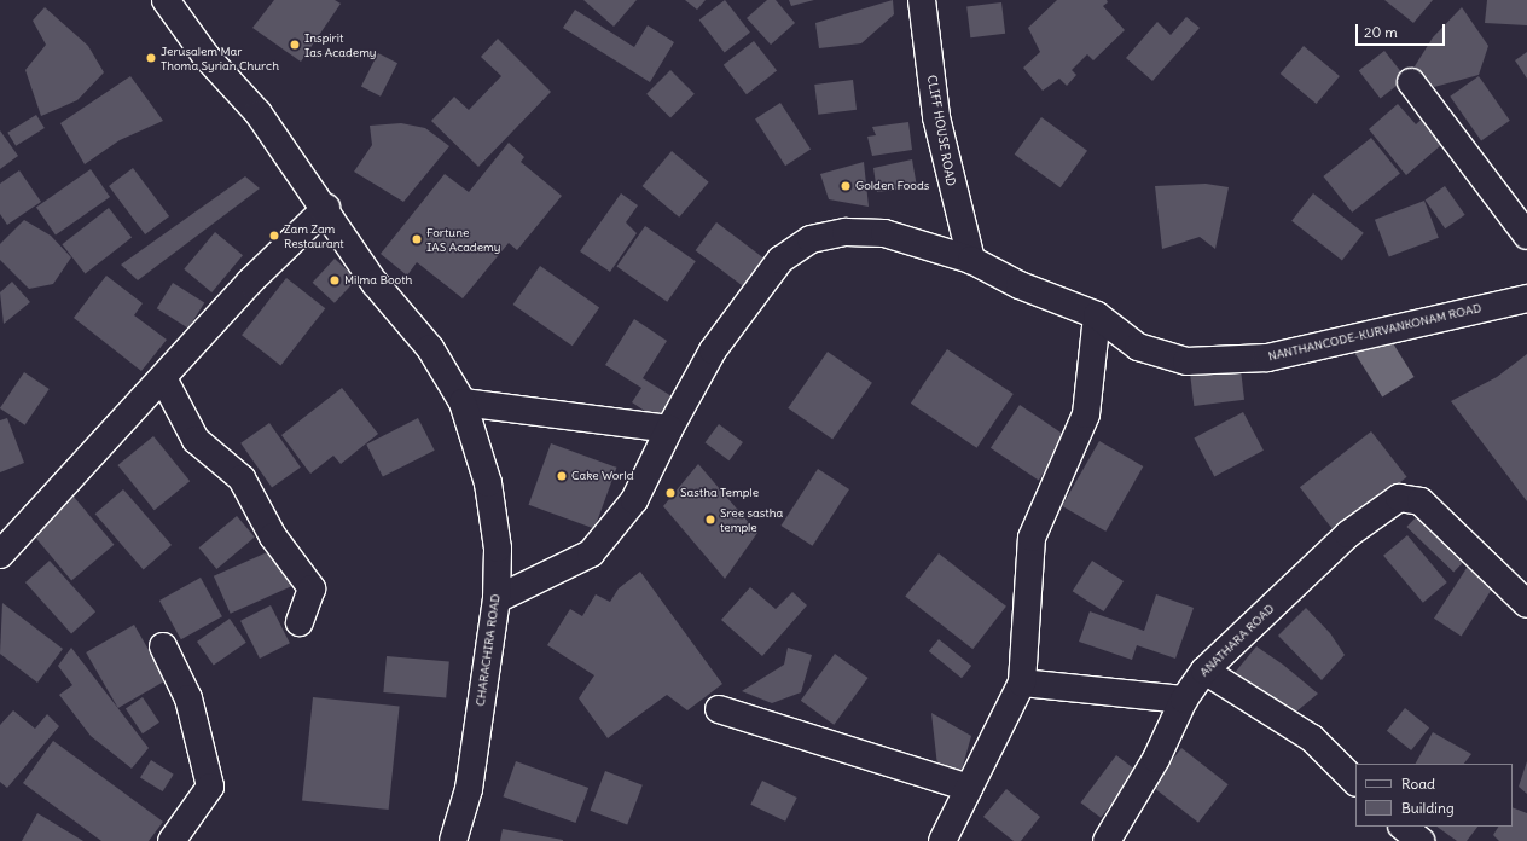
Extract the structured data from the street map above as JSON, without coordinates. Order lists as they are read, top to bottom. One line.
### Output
{"streets":{"street":["CLIFF HOUSE ROAD","NANTHANCODE-KURVANKONAM ROAD","ANATHARA ROAD","CHARACHIRA ROAD"]},"crossings":[["CLIFF HOUSE ROAD","NANTHANCODE-KURVANKONAM ROAD"],["NANTHANCODE-KURVANKONAM ROAD","CHARACHIRA ROAD"]],"places":["Inspirit Ias Academy","Jerusalem Mar Thoma Syrian Church","Golden Foods","Zam Zam Restaurant","Fortune IAS Academy","Milma Booth","Cake World","Sastha Temple","Sree sastha temple"],"legend":["Road","Building"],"scale_bar":"20 m"}
